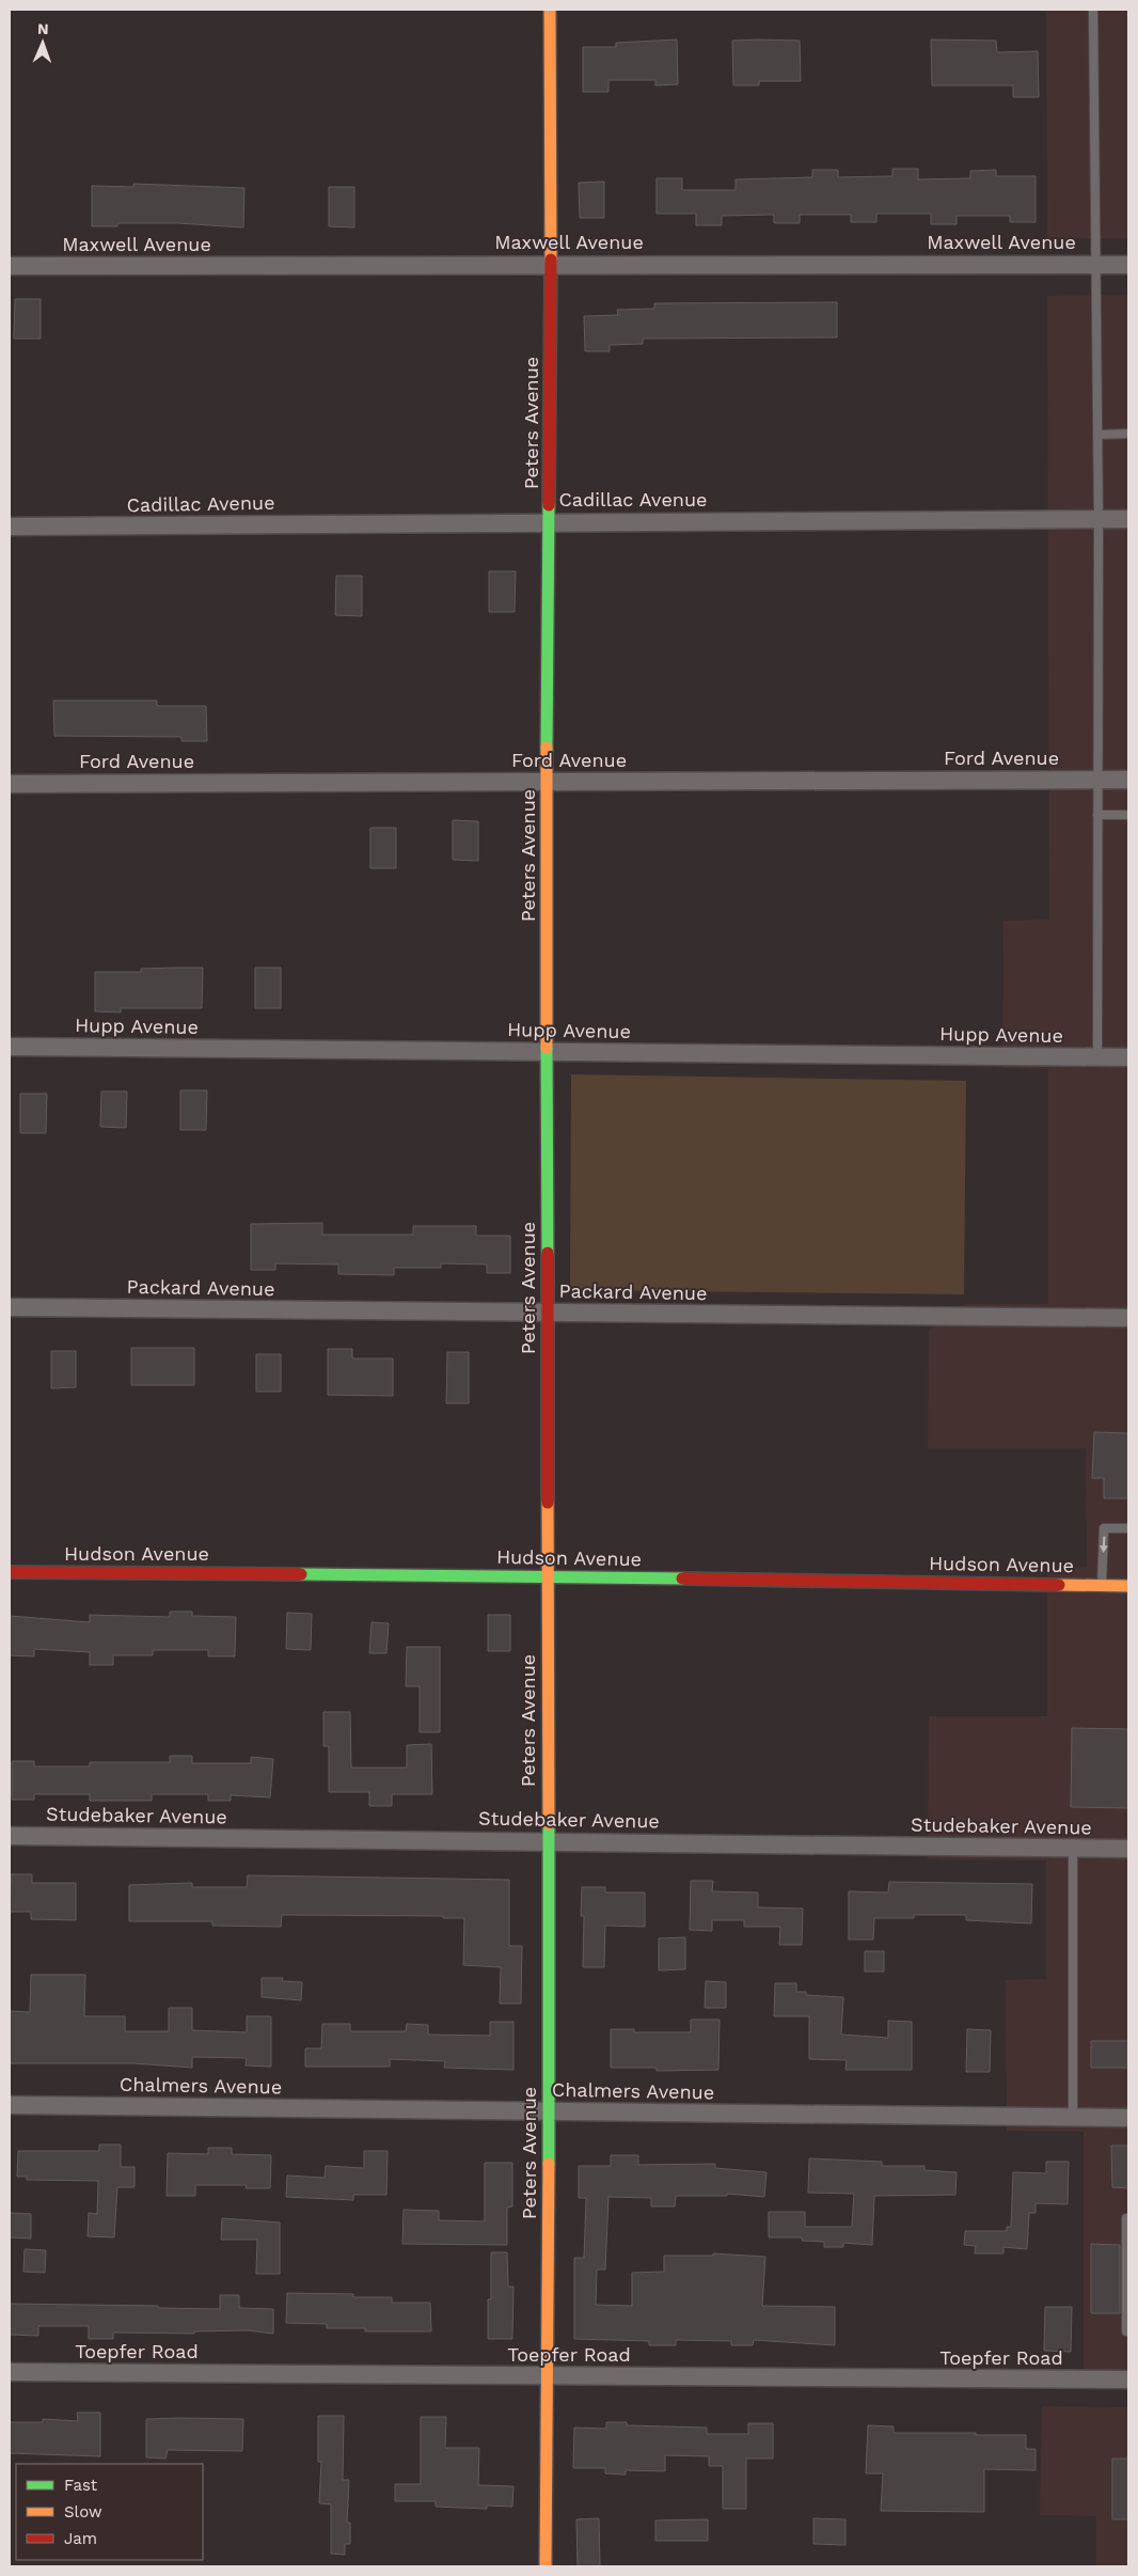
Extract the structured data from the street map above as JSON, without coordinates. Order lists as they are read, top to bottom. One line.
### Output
{"streets":{"street":["Maxwell Avenue","Peters Avenue","Cadillac Avenue","Ford Avenue","Hupp Avenue","Packard Avenue","Hudson Avenue","Studebaker Avenue","Chalmers Avenue","Toepfer Road"]},"crossings":[["Maxwell Avenue","Peters Avenue"],["Peters Avenue","Cadillac Avenue"],["Peters Avenue","Ford Avenue"],["Peters Avenue","Hupp Avenue"],["Peters Avenue","Packard Avenue"],["Peters Avenue","Hudson Avenue"],["Peters Avenue","Studebaker Avenue"],["Peters Avenue","Chalmers Avenue"],["Peters Avenue","Toepfer Road"]],"legend":["Fast","Slow","Jam"],"north":"top"}
